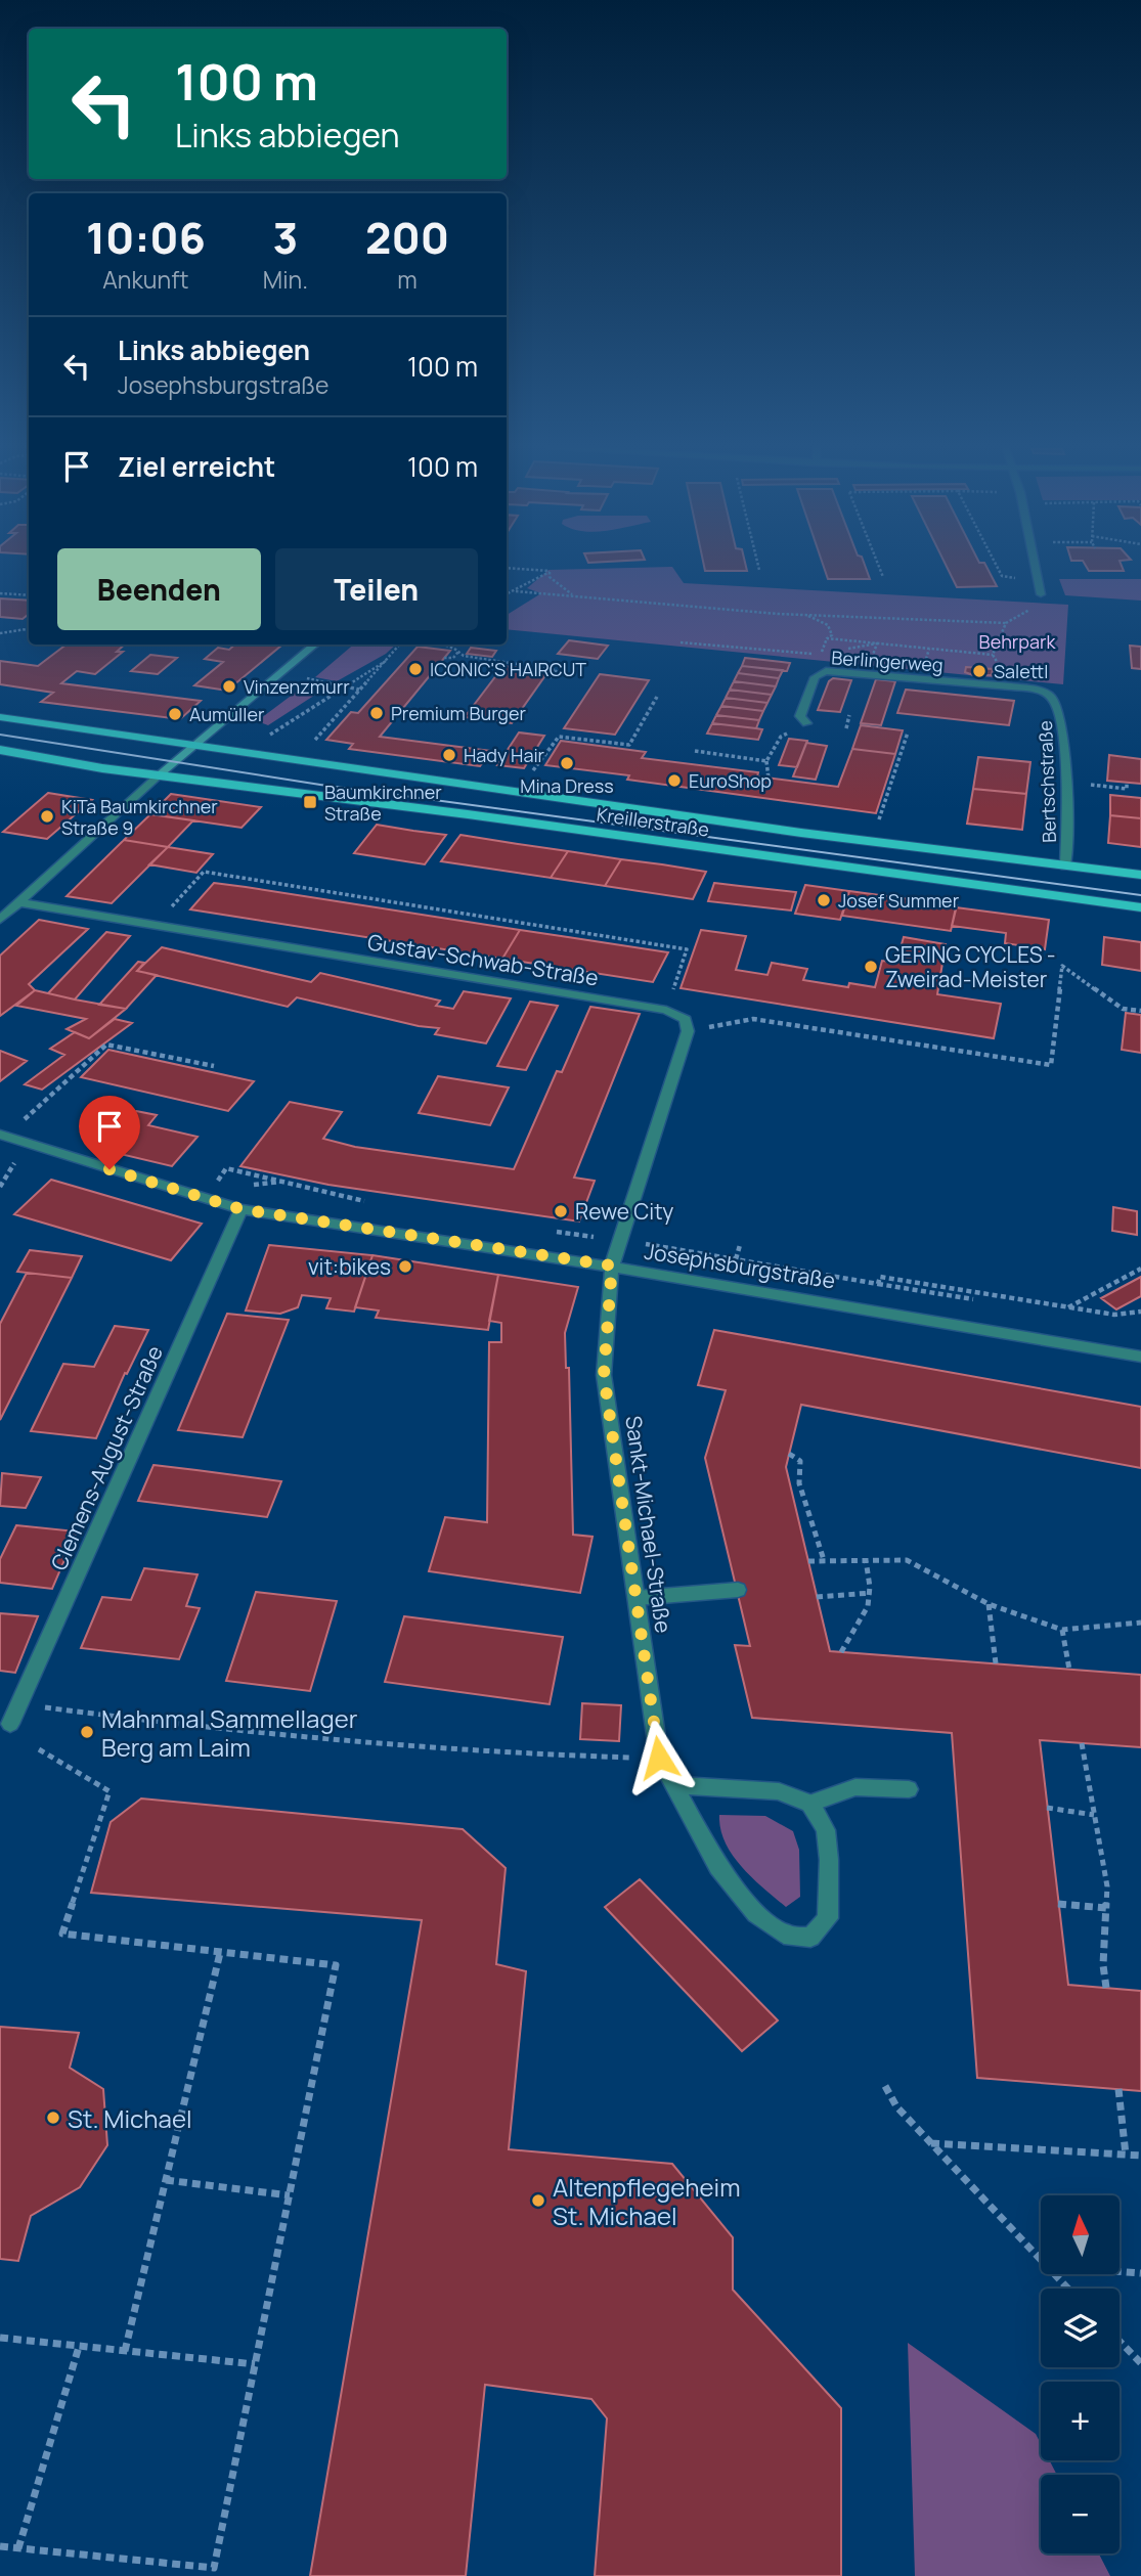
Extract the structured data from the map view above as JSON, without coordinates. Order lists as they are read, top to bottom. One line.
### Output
{"streets":{"main road":["Kreillerstraße"],"street":["Berlingerweg","Bertschstraße","Gustav-Schwab-Straße","Josephsburgstraße","Clemens-August-Straße","Sankt-Michael-Straße"]},"crossings":[["Berlingerweg","Bertschstraße"],["Bertschstraße","Kreillerstraße"],["Josephsburgstraße","Clemens-August-Straße"],["Josephsburgstraße","Sankt-Michael-Straße"]],"parks":["Behrpark"],"places":{"other":["ICONIC'S HAIRCUT","Salettl","Vinzenzmurr","Premium Burger","Aumüller","Hady Hair","Mina Dress","EuroShop","KiTa Baumkirchner Straße 9","Josef Summer","GERING CYCLES - Zweirad-Meister","Rewe City","vit:bikes","Mahnmal Sammellager Berg am Laim","St. Michael","Altenpflegeheim St. Michael"],"transit":["Baumkirchner Straße"]},"north":"top","page":{"turn":["100 m","Links abbiegen"],"eta":["10:06","Ankunft","3","Min.","200","m"],"list":[{"name":"Links abbiegen","note":"Josephsburgstraße","value":"100 m"},{"name":"Ziel erreicht","value":"100 m"}],"buttons":["Beenden","Teilen"],"map_buttons":["+","−"]}}
